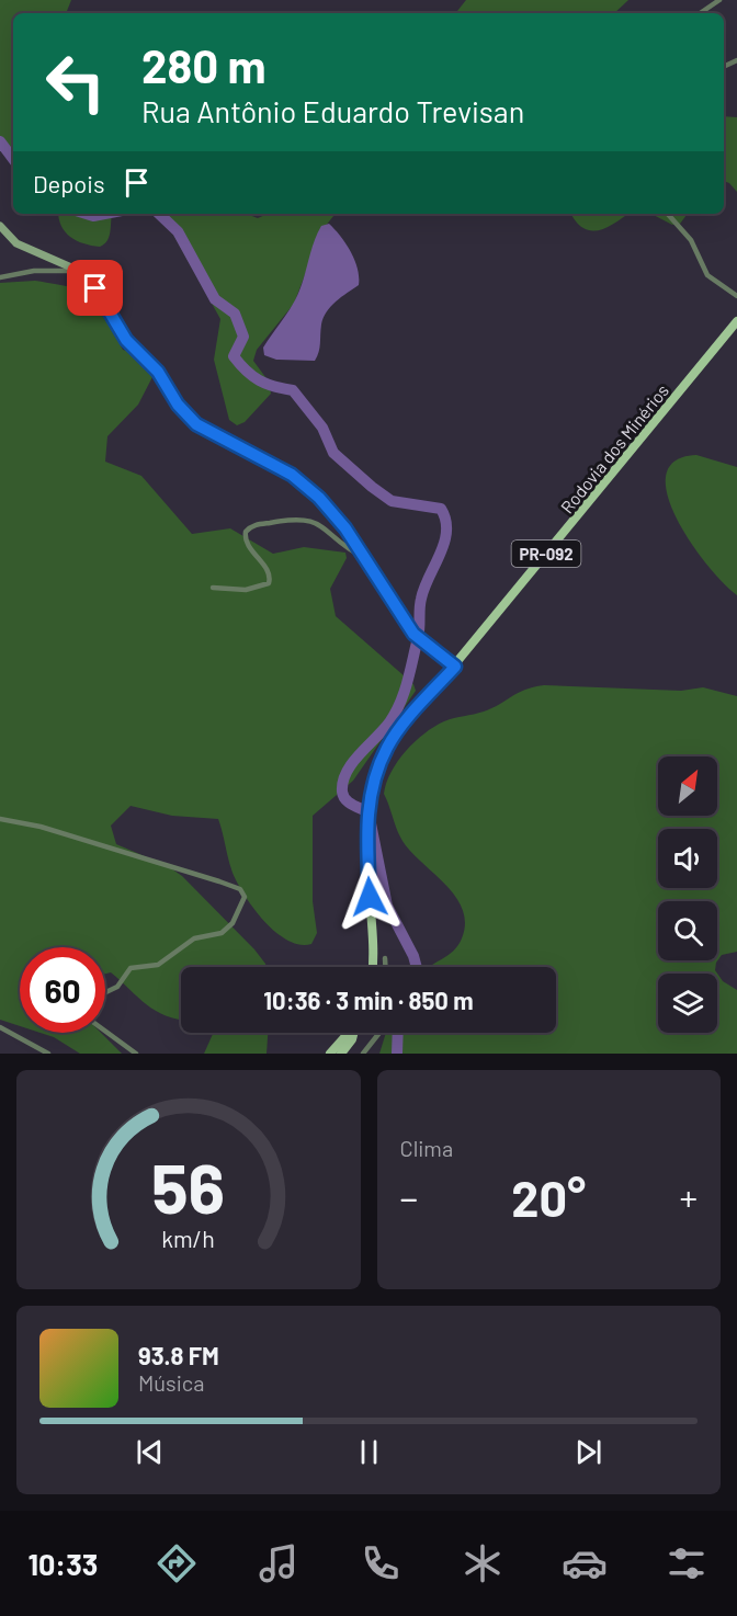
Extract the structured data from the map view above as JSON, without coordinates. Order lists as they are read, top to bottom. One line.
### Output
{"streets":{"main road":["Rodovia dos Minérios","PR-092"]},"north":"top right","page":{"turn":["280 m","Rua Antônio Eduardo Trevisan"],"then":"Depois","limit":"60","trip":"10:36 · 3 min · 850 m","tile":"Clima","heat":["−","20°","+"],"song":["93.8 FM","Música"],"tabs":"10:33","gauge":["56","km/h"]}}
